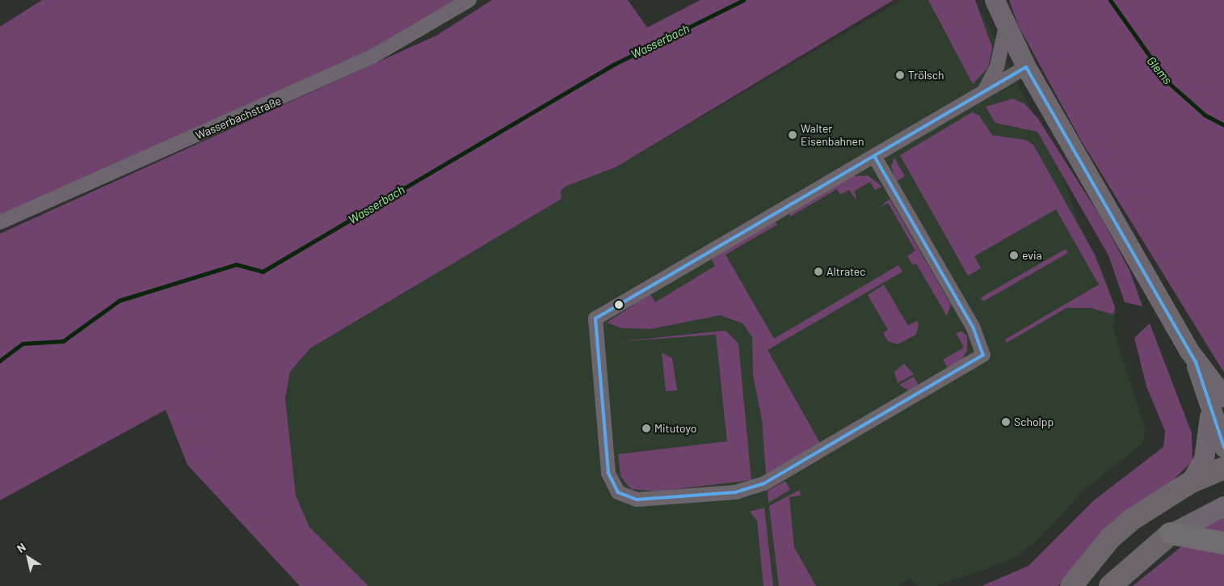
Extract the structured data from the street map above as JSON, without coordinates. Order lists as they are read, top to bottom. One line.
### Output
{"streets":{"street":["Wasserbachstraße"]},"water":["Wasserbach","Glems"],"places":["Trölsch","Walter Eisenbahnen","evia","Altratec","Scholpp","Mitutoyo"],"north":"top left"}
